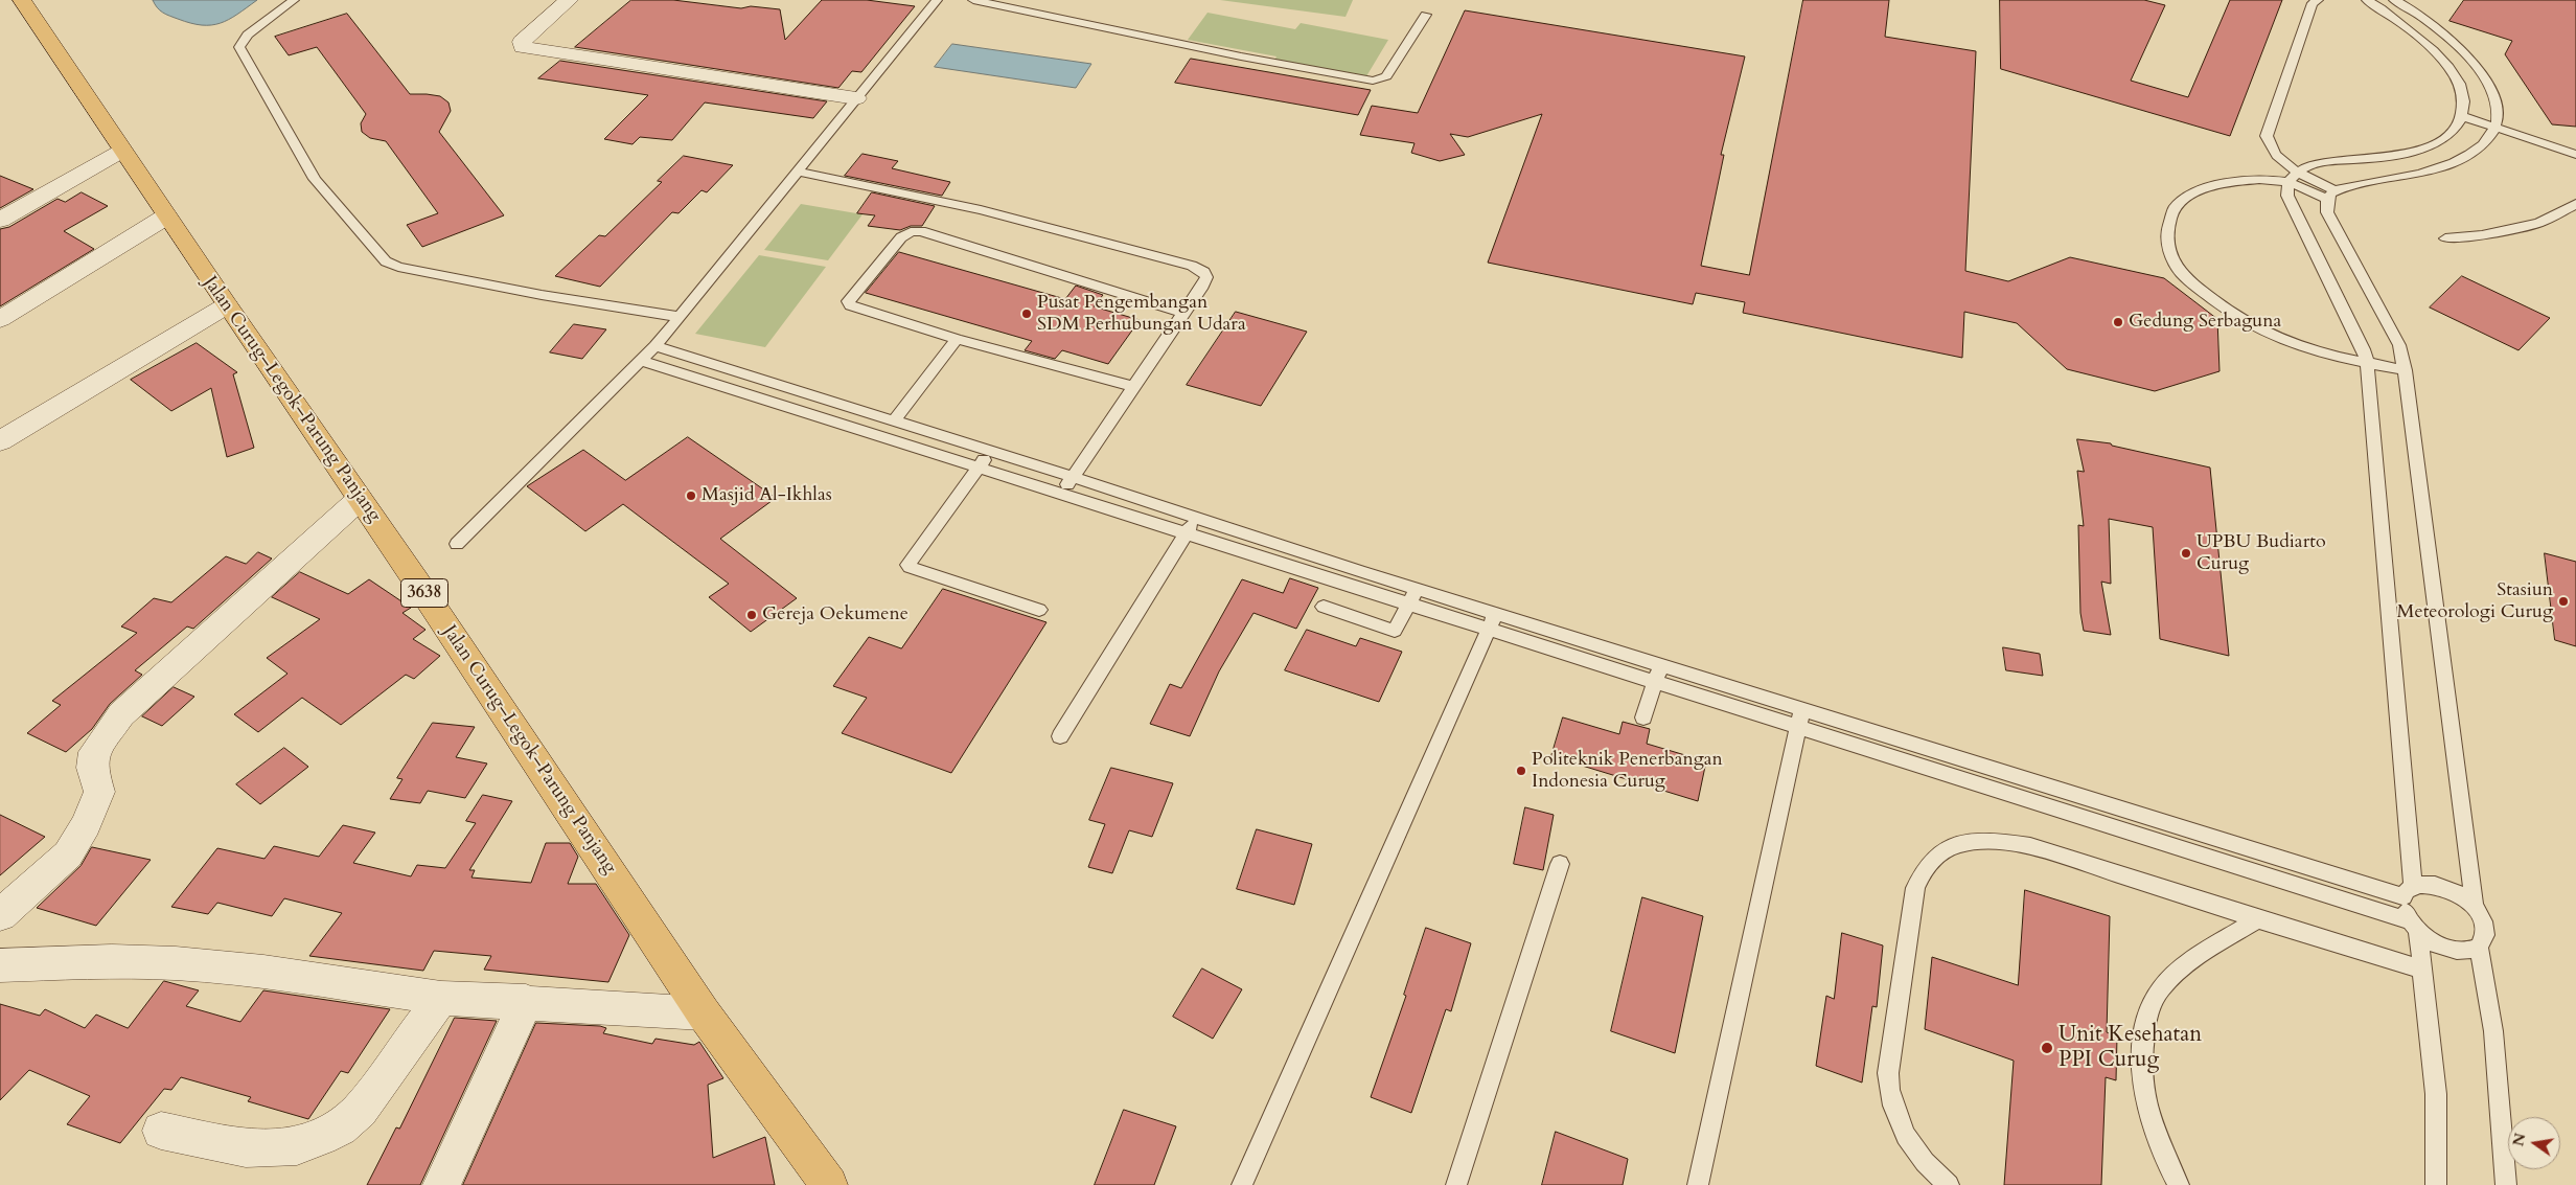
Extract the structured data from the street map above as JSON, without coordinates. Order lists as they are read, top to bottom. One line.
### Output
{"streets":{"main road":["Jalan Curug–Legok–Parung Panjang","3638"]},"places":["Pusat Pengembangan SDM Perhubungan Udara","Gedung Serbaguna","Masjid Al-Ikhlas","UPBU Budiarto Curug","Stasiun Meteorologi Curug","Gereja Oekumene","Politeknik Penerbangan Indonesia Curug","Unit Kesehatan PPI Curug"],"north":"left"}
